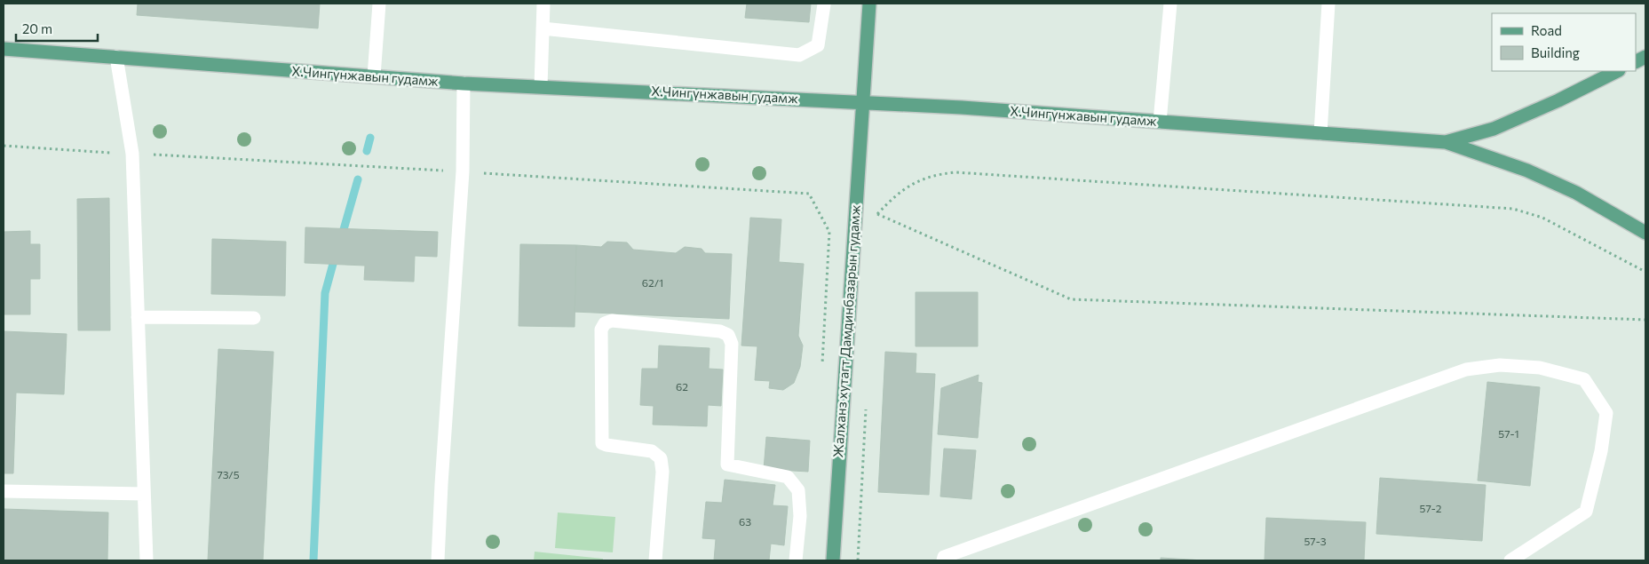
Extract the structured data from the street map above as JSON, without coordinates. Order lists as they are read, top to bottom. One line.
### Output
{"streets":{"main road":["Х.Чингүнжавын гудамж","Жалханз хутагт Дамдинбазарын гудамж"]},"crossings":[["Х.Чингүнжавын гудамж","Жалханз хутагт Дамдинбазарын гудамж"]],"house_numbers":["62/1","62","57-1","73/5","57-2","63","57-3"],"legend":["Road","Building"],"scale_bar":"20 m"}
